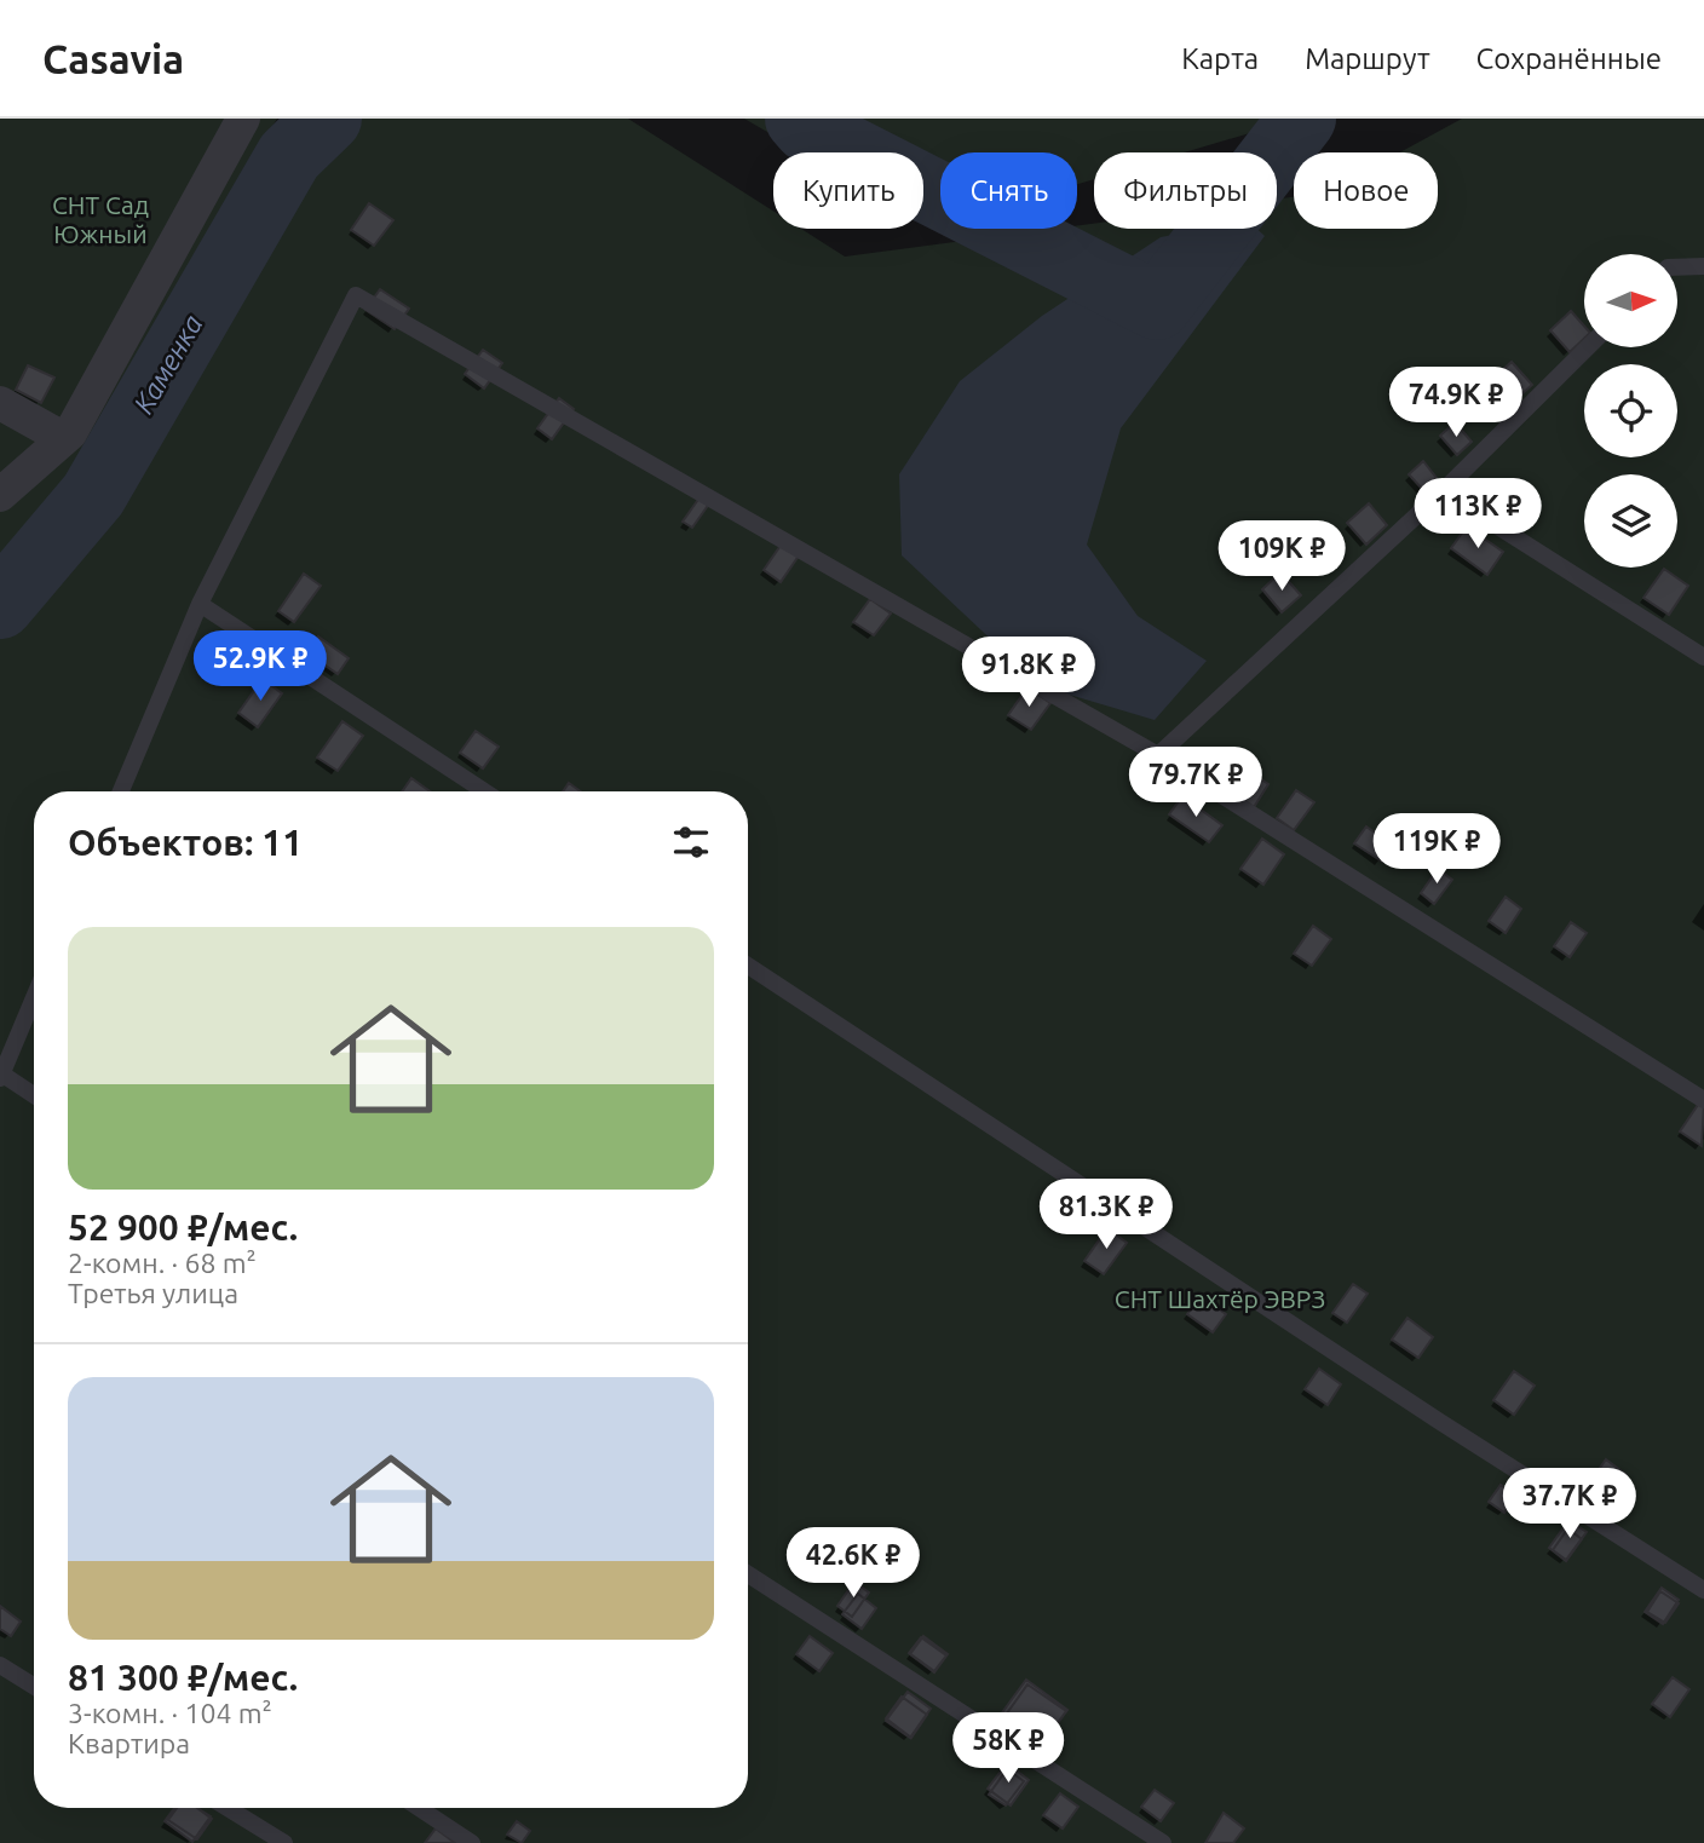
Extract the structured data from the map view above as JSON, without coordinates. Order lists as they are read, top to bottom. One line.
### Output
{"water":["Каменка"],"parks":["СНТ Сад Южный","СНТ Шахтёр ЭВРЗ"],"north":"right","page":{"header":"Casavia","nav":["Карта","Маршрут","Сохранённые"],"chip":["Купить","Снять","Фильтры","Новое"],"price":["74.9K ₽","113K ₽","109K ₽","52.9K ₽","91.8K ₽","79.7K ₽","119K ₽","81.3K ₽","37.7K ₽","42.6K ₽","58K ₽"],"heading":"Объектов: 11","list":[{"name":"52 900 ₽/мес.","note":"2-комн. · 68 m² · Третья улица"},{"name":"81 300 ₽/мес.","note":"3-комн. · 104 m² · Квартира"}]}}
